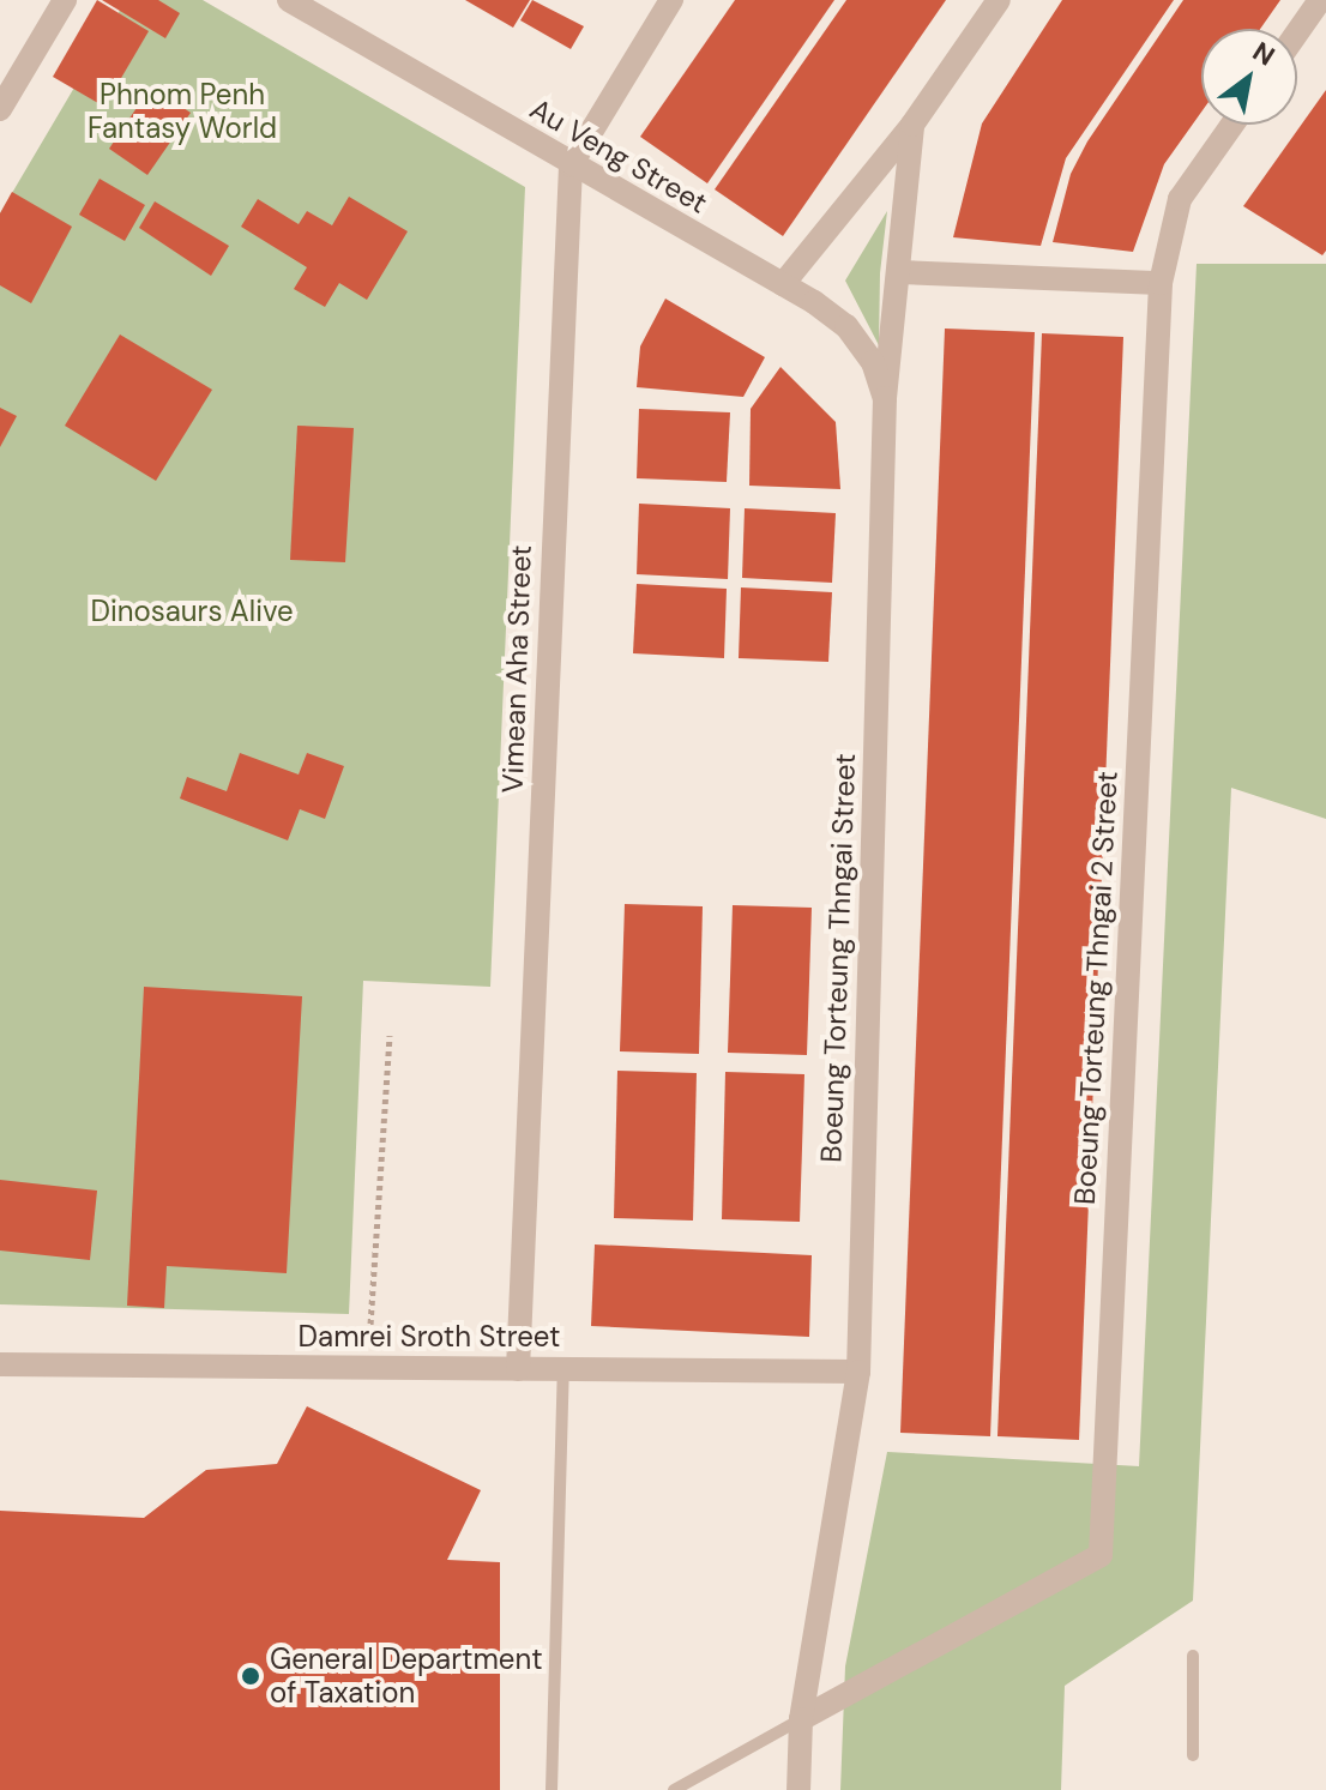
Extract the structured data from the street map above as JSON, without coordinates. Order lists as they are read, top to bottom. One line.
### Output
{"streets":{"street":["Au Veng Street","Vimean Aha Street","Boeung Torteung Thngai Street","Boeung Torteung Thngai 2 Street","Damrei Sroth Street"]},"crossings":[["Au Veng Street","Vimean Aha Street"],["Au Veng Street","Boeung Torteung Thngai Street"],["Vimean Aha Street","Damrei Sroth Street"],["Boeung Torteung Thngai Street","Boeung Torteung Thngai 2 Street"],["Boeung Torteung Thngai Street","Damrei Sroth Street"]],"parks":["Phnom Penh Fantasy World","Dinosaurs Alive"],"places":["General Department of Taxation"],"north":"top right"}
